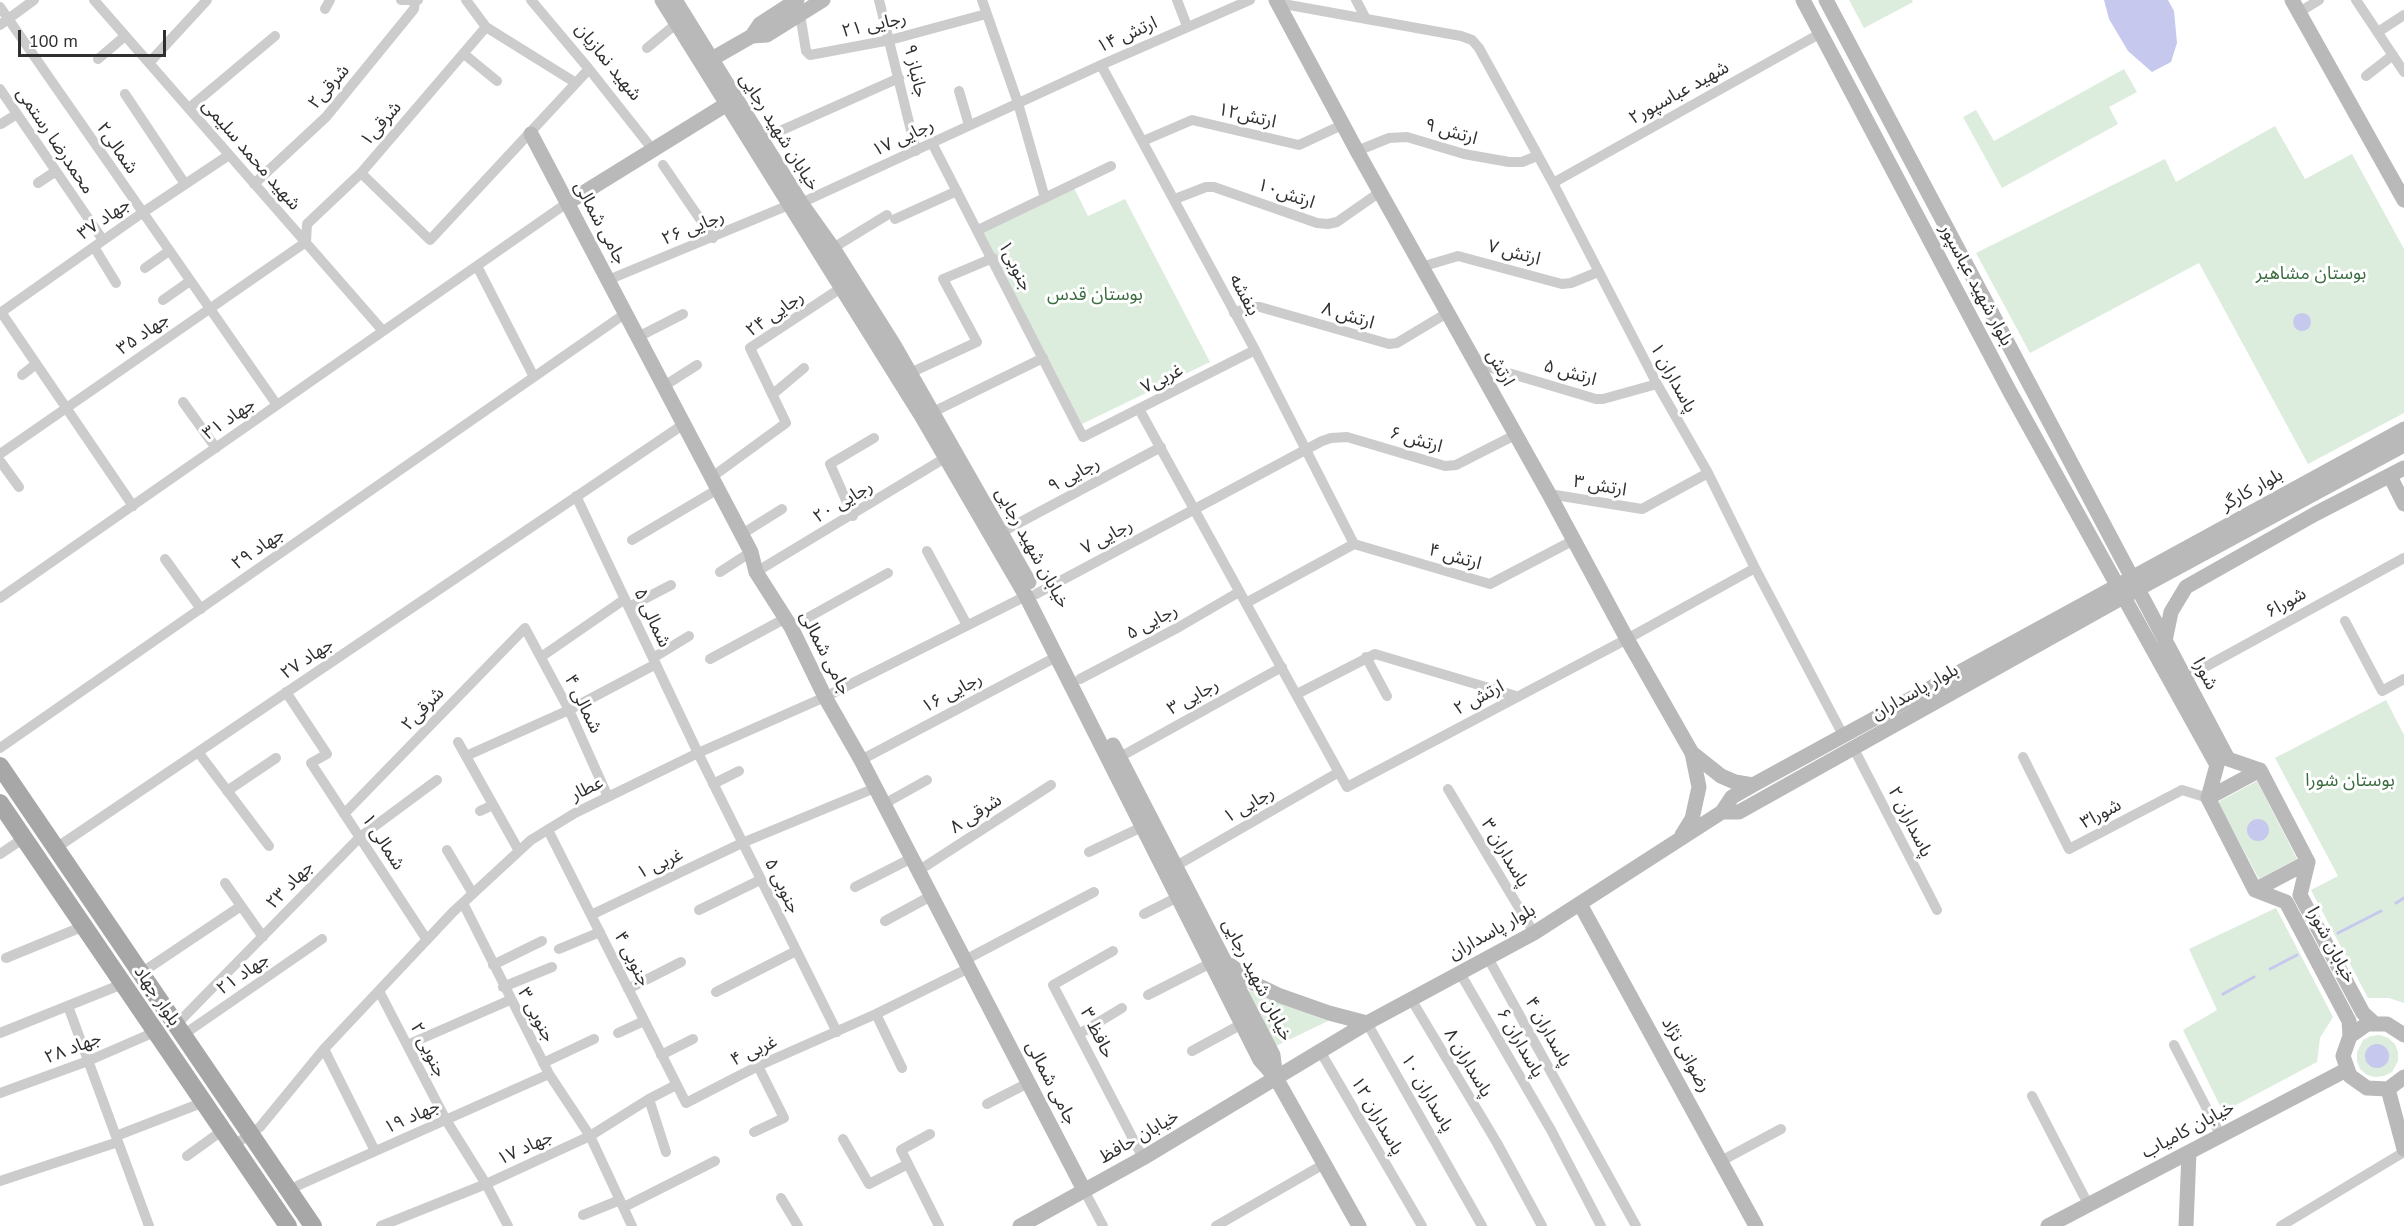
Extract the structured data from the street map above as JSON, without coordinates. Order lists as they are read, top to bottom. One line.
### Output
{"streets":{"main road":["خیابان شهید رجایی","جامی شمالی","بلوار شهید عباسپور","ارتش","بلوار کارگر","شورا","بلوار پاسداران","خیابان شورا","بلوار جهاد","رضوانی نژاد","خیابان کامیاب","خیابان حافظ"],"street":["رجایی ۲۱","ارتش ۱۴","شهید نمازیان","جانباز ۹","شرقی۲","شهید عباسپور۲","ارتش۱۲","شرقی۱","ارتش ۹","رجایی ۱۷","محمدرضا رستمی","شمالی۲","شهید محمد سلیمی","ارتش۱۰","جهاد ۳۷","رجایی ۲۶","ارتش ۷","جنوبی۱","بنفشه","رجایی ۲۴","ارتش ۸","جهاد ۳۵","ارتش ۵","پاسداران ۱","غربی۷","جهاد ۳۱","ارتش ۶","رجایی ۹","ارتش ۳","رجایی ۲۰","رجایی ۷","جهاد ۲۹","ارتش ۴","شورا۶","شمالی ۵","رجایی ۵","جهاد ۲۷","رجایی ۱۶","رجایی ۳","ارتش ۲","شمالی ۴","عطار","رجایی ۱","شرقی ۸","شورا۳","پاسداران ۲","شمالی ۱","پاسداران ۳","غربی ۱","جهاد ۲۳","جنوبی ۵","جنوبی ۴","جهاد ۲۱","جنوبی ۳","پاسداران ۴","حافظ ۳","پاسداران ۶","جهاد ۲۸","جنوبی ۲","غربی ۴","پاسداران ۸","پاسداران ۱۰","پاسداران ۱۲","جهاد ۱۹","جهاد ۱۷"]},"crossings":[["رجایی ۲۱","جانباز ۹"],["ارتش ۱۴","رجایی ۱۷"],["ارتش ۱۴","بنفشه"],["جانباز ۹","رجایی ۱۷"],["شرقی۲","شهید محمد سلیمی"],["شرقی۲","شمالی ۴"],["شرقی۲","شمالی ۱"],["شهید عباسپور۲","بلوار شهید عباسپور"],["شهید عباسپور۲","پاسداران ۱"],["ارتش۱۲","بنفشه"],["ارتش۱۲","ارتش"],["شرقی۱","شهید محمد سلیمی"],["شرقی۱","جهاد ۳۵"],["خیابان شهید رجایی","رجایی ۱۷"],["خیابان شهید رجایی","رجایی ۲۶"],["خیابان شهید رجایی","رجایی ۲۴"],["خیابان شهید رجایی","رجایی ۹"],["خیابان شهید رجایی","رجایی ۲۰"],["خیابان شهید رجایی","رجایی ۷"],["خیابان شهید رجایی","رجایی ۵"],["خیابان شهید رجایی","بلوار پاسداران"],["خیابان شهید رجایی","رجایی ۱۶"],["خیابان شهید رجایی","رجایی ۳"],["خیابان شهید رجایی","عطار"],["خیابان شهید رجایی","رجایی ۱"],["خیابان شهید رجایی","خیابان حافظ"],["ارتش ۹","ارتش"],["ارتش ۹","پاسداران ۱"],["رجایی ۱۷","رجایی ۲۶"],["رجایی ۱۷","جنوبی۱"],["محمدرضا رستمی","جهاد ۳۷"],["شمالی۲","جهاد ۳۷"],["شمالی۲","جهاد ۳۵"],["شمالی۲","جهاد ۳۱"],["شهید محمد سلیمی","جهاد ۳۷"],["شهید محمد سلیمی","جهاد ۳۵"],["شهید محمد سلیمی","جهاد ۳۱"],["ارتش۱۰","بنفشه"],["ارتش۱۰","ارتش"],["جامی شمالی","رجایی ۲۶"],["جامی شمالی","رجایی ۲۴"],["جامی شمالی","جهاد ۳۱"],["جامی شمالی","رجایی ۲۰"],["جامی شمالی","جهاد ۲۹"],["جامی شمالی","جهاد ۲۷"],["جامی شمالی","رجایی ۱۶"],["جامی شمالی","عطار"],["جامی شمالی","شرقی ۸"],["جامی شمالی","غربی ۱"],["جامی شمالی","غربی ۴"],["جامی شمالی","خیابان حافظ"],["ارتش ۷","ارتش"],["ارتش ۷","پاسداران ۱"],["جنوبی۱","غربی۷"],["بلوار شهید عباسپور","بلوار کارگر"],["بلوار شهید عباسپور","شورا"],["بلوار شهید عباسپور","بلوار پاسداران"],["بنفشه","ارتش ۸"],["بنفشه","غربی۷"],["بنفشه","ارتش ۶"],["بنفشه","ارتش ۴"],["ارتش ۸","ارتش"],["ارتش","ارتش ۵"],["ارتش","ارتش ۶"],["ارتش","ارتش ۳"],["ارتش","ارتش ۴"],["ارتش","ارتش ۲"],["ارتش ۵","پاسداران ۱"],["پاسداران ۱","ارتش ۳"],["پاسداران ۱","بلوار پاسداران"],["پاسداران ۱","ارتش ۲"],["ارتش ۶","رجایی ۷"],["بلوار کارگر","شورا"],["بلوار کارگر","بلوار پاسداران"],["رجایی ۷","عطار"],["شورا۶","شورا"],["شمالی ۵","جهاد ۲۷"],["شمالی ۵","عطار"],["شمالی ۵","جنوبی ۵"],["جهاد ۲۷","شمالی ۱"],["جهاد ۲۷","بلوار جهاد"],["شورا","بلوار پاسداران"],["شورا","شورا۳"],["بلوار پاسداران","پاسداران ۲"],["بلوار پاسداران","پاسداران ۳"],["بلوار پاسداران","پاسداران ۴"],["بلوار پاسداران","پاسداران ۶"],["بلوار پاسداران","رضوانی نژاد"],["بلوار پاسداران","پاسداران ۸"],["بلوار پاسداران","پاسداران ۱۰"],["بلوار پاسداران","پاسداران ۱۲"],["بلوار پاسداران","خیابان حافظ"],["ارتش ۲","رجایی ۱"],["شمالی ۴","عطار"],["عطار","شمالی ۱"],["عطار","جنوبی ۵"],["عطار","جنوبی ۴"],["عطار","بلوار جهاد"],["عطار","جنوبی ۳"],["عطار","جنوبی ۲"],["شمالی ۱","جهاد ۲۳"],["غربی ۱","جنوبی ۵"],["غربی ۱","جنوبی ۴"],["جهاد ۲۳","جهاد ۲۱"],["جهاد ۲۳","بلوار جهاد"],["جنوبی ۵","غربی ۴"],["جنوبی ۴","غربی ۴"],["جنوبی ۴","جهاد ۱۷"],["جهاد ۲۱","بلوار جهاد"],["بلوار جهاد","جهاد ۲۸"],["بلوار جهاد","جهاد ۱۹"],["جنوبی ۳","جهاد ۱۹"],["جنوبی ۳","جهاد ۱۷"],["حافظ ۳","خیابان حافظ"],["جنوبی ۲","جهاد ۱۹"],["جنوبی ۲","جهاد ۱۷"]],"parks":["بوستان مشاهیر","بوستان قدس","بوستان شورا"],"scale_bar":"100 m"}
